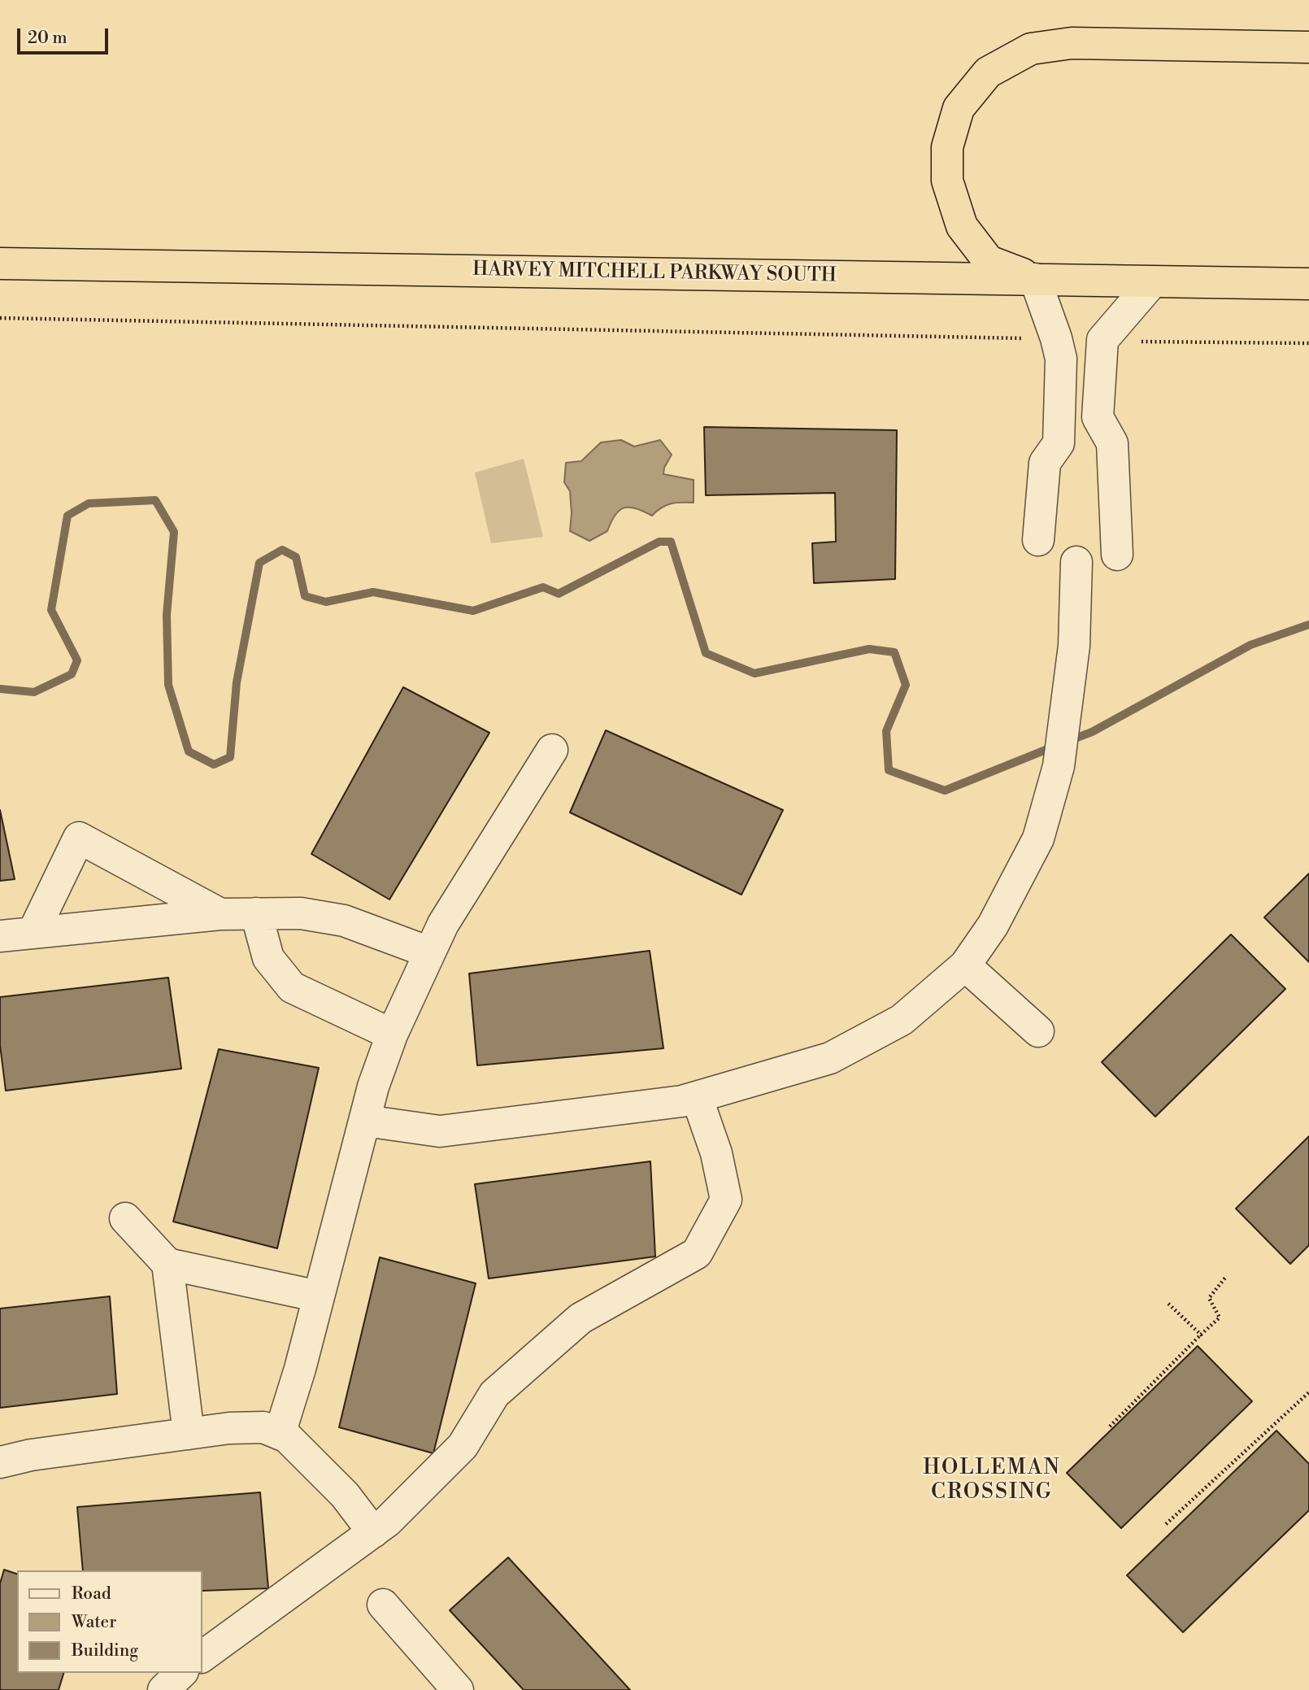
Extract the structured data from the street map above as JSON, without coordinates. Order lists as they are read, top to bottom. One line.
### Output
{"streets":{"highway":["HARVEY MITCHELL PARKWAY SOUTH"]},"districts":["HOLLEMAN CROSSING"],"legend":["Road","Water","Building"],"scale_bar":"20 m"}
